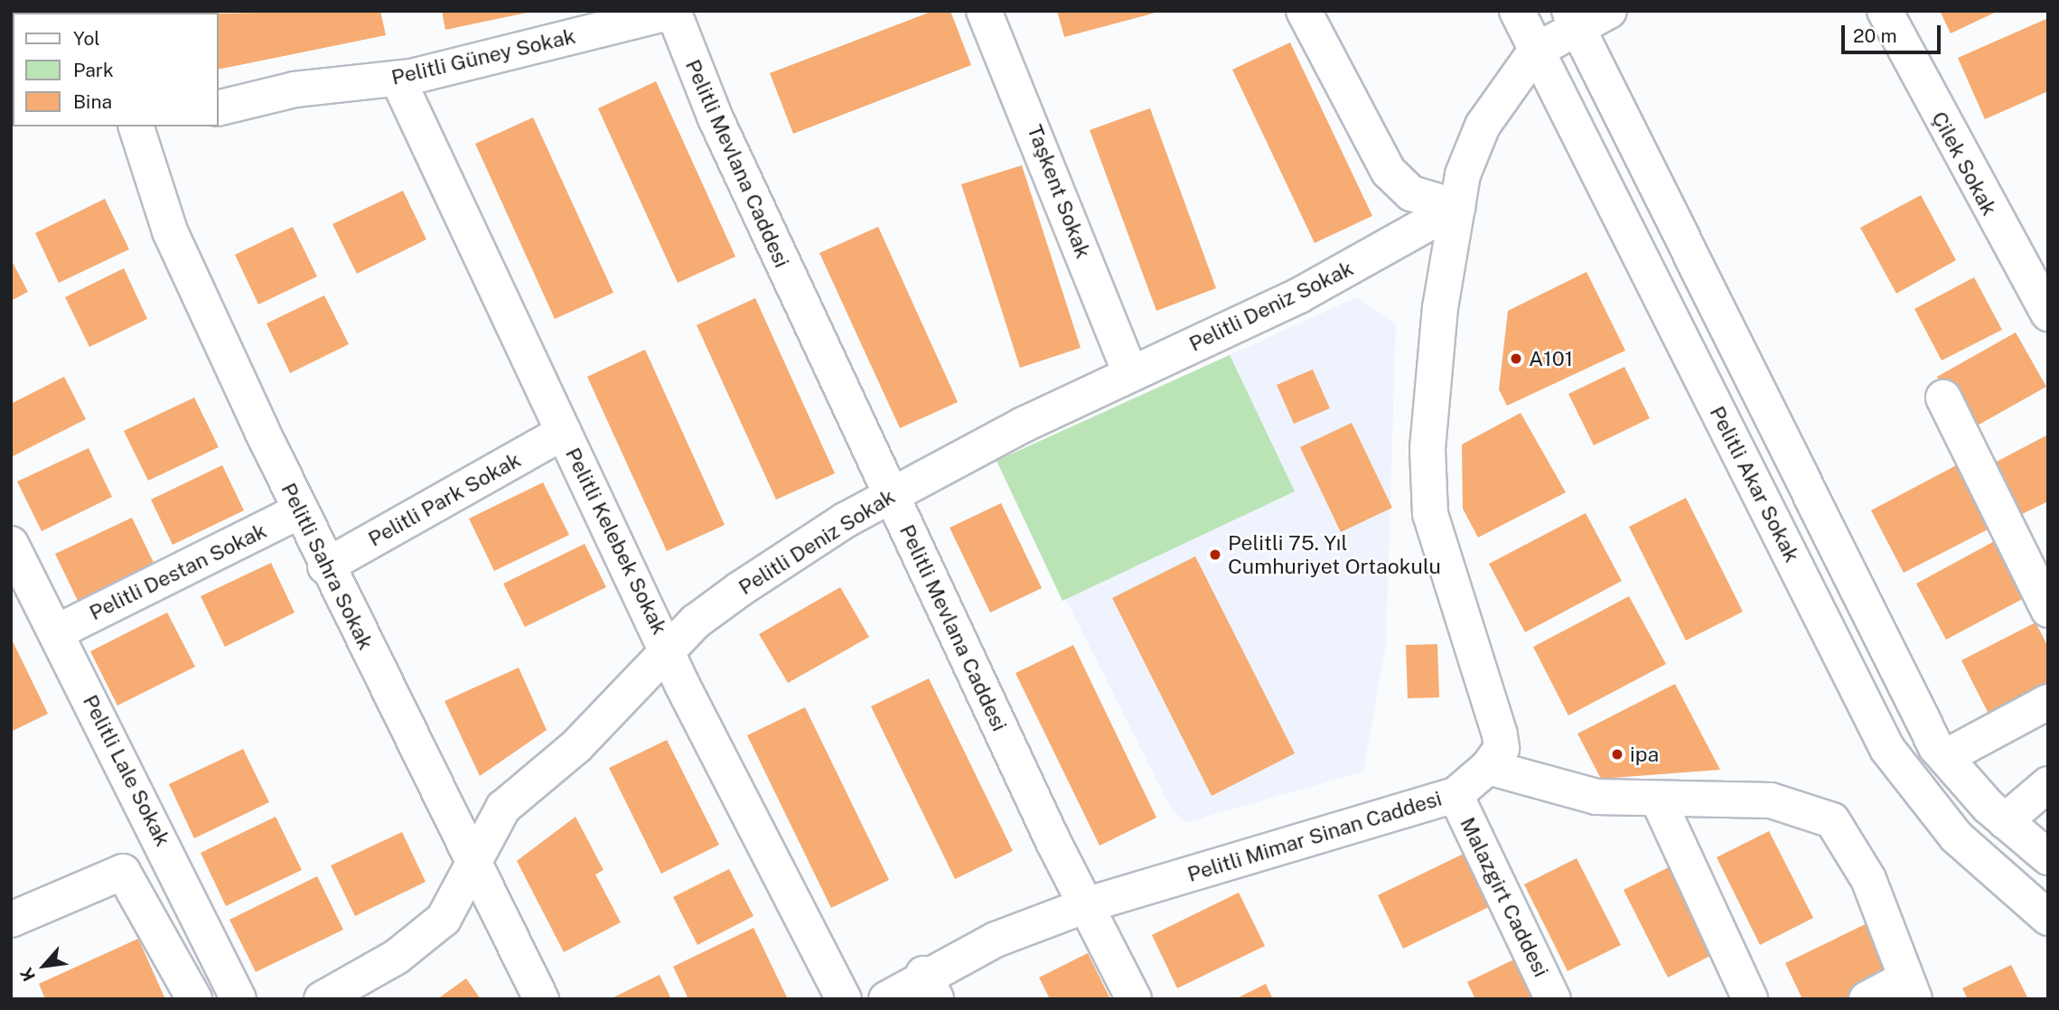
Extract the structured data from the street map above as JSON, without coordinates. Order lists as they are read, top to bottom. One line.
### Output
{"streets":{"street":["Pelitli Güney Sokak","Pelitli Mevlana Caddesi","Çilek Sokak","Taşkent Sokak","Pelitli Deniz Sokak","Pelitli Akar Sokak","Pelitli Park Sokak","Pelitli Kelebek Sokak","Pelitli Sahra Sokak","Pelitli Destan Sokak","Pelitli Lale Sokak","Pelitli Mimar Sinan Caddesi","Malazgirt Caddesi"]},"crossings":[["Pelitli Güney Sokak","Pelitli Mevlana Caddesi"],["Pelitli Güney Sokak","Pelitli Kelebek Sokak"],["Pelitli Mevlana Caddesi","Pelitli Deniz Sokak"],["Pelitli Mevlana Caddesi","Pelitli Mimar Sinan Caddesi"],["Taşkent Sokak","Pelitli Deniz Sokak"],["Pelitli Deniz Sokak","Pelitli Kelebek Sokak"],["Pelitli Deniz Sokak","Pelitli Sahra Sokak"],["Pelitli Deniz Sokak","Pelitli Mimar Sinan Caddesi"],["Pelitli Akar Sokak","Pelitli Mimar Sinan Caddesi"],["Pelitli Park Sokak","Pelitli Kelebek Sokak"],["Pelitli Park Sokak","Pelitli Sahra Sokak"],["Pelitli Sahra Sokak","Pelitli Destan Sokak"],["Pelitli Destan Sokak","Pelitli Lale Sokak"],["Pelitli Mimar Sinan Caddesi","Malazgirt Caddesi"]],"places":["A101","Pelitli 75. Yıl Cumhuriyet Ortaokulu","ipa"],"legend":["Yol","Park","Bina"],"scale_bar":"20 m","north":"bottom left"}
